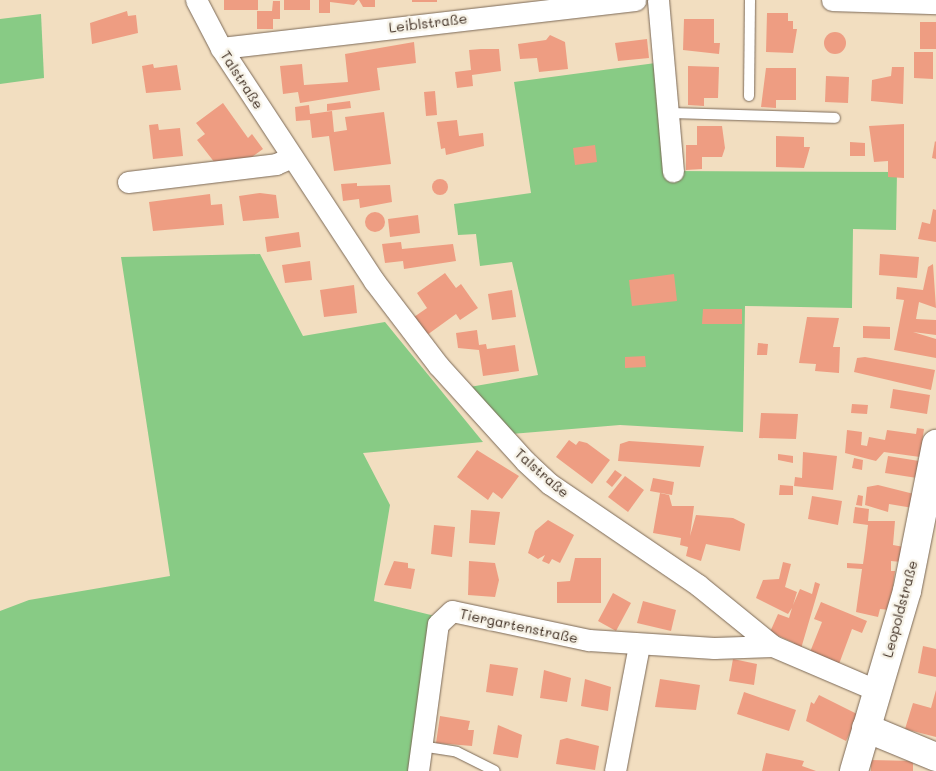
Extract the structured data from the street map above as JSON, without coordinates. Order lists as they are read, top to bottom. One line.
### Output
{"streets":{"street":["Leiblstraße","Talstraße","Leopoldstraße","Tiergartenstraße"]},"crossings":[["Leiblstraße","Talstraße"],["Talstraße","Leopoldstraße"],["Talstraße","Tiergartenstraße"]]}
